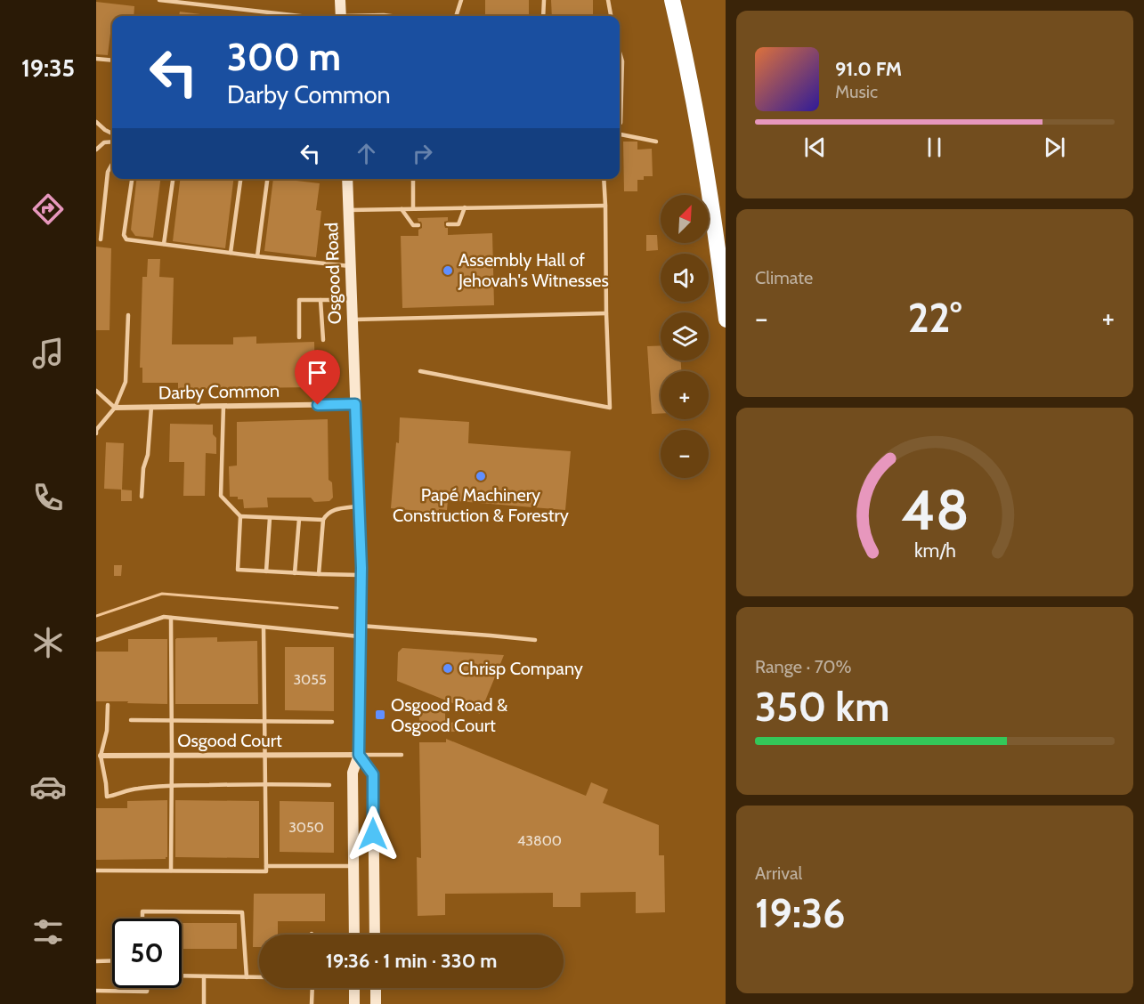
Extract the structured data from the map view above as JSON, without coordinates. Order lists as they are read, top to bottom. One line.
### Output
{"streets":{"main road":["Osgood Road"],"street":["Darby Common","Osgood Court"]},"crossings":[["Osgood Road","Darby Common"],["Osgood Road","Osgood Court"]],"places":{"other":["Assembly Hall of Jehovah's Witnesses","Papé Machinery Construction & Forestry","Chrisp Company"],"transit":["Osgood Road & Osgood Court"]},"house_numbers":["3055","3050","43800"],"north":"top right","page":{"tabs":"19:35","turn":["300 m","Darby Common"],"song":["91.0 FM","Music"],"map_buttons":["+","−"],"tile":["Climate",["Range · 70%","350 km"],["Arrival","19:36"]],"heat":["−","22°","+"],"limit":"50","trip":"19:36 · 1 min · 330 m","gauge":["48","km/h"]}}
